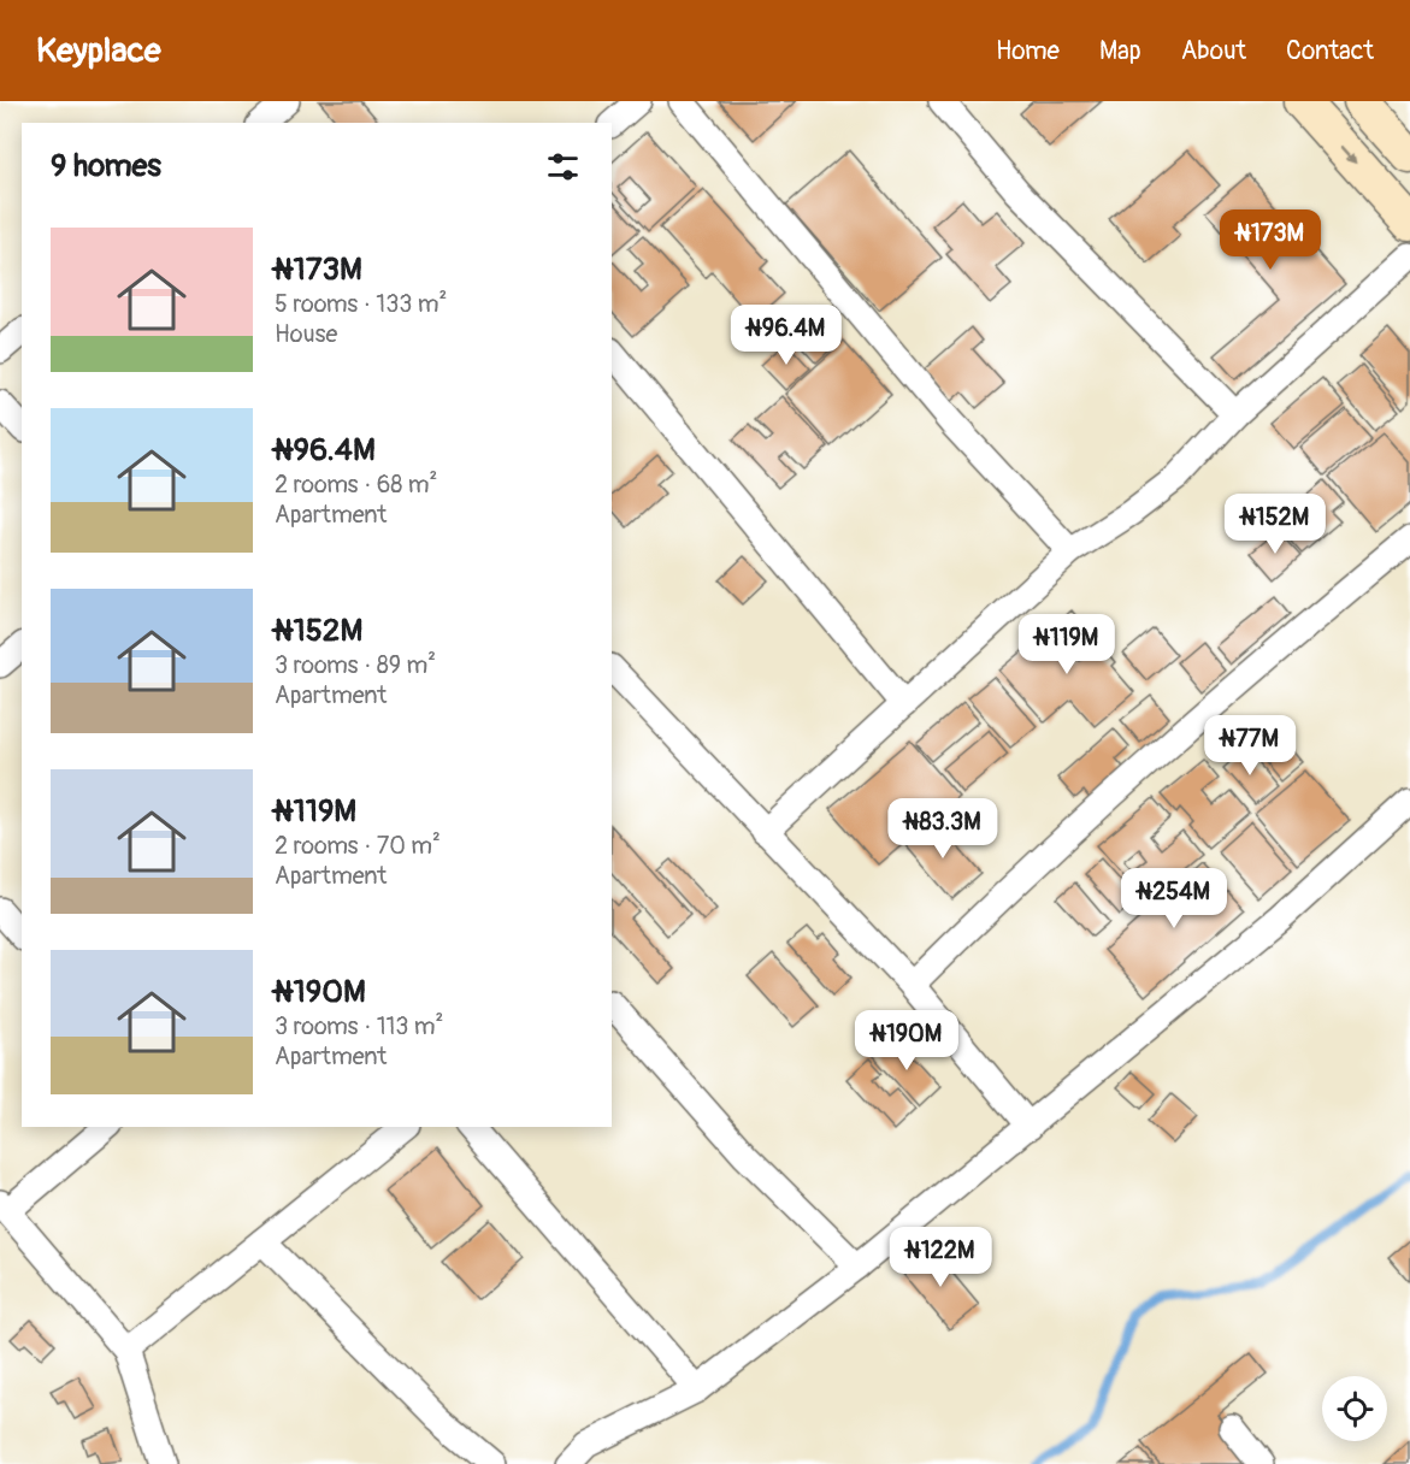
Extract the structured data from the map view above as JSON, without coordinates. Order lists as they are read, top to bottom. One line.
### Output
{"page":{"header":"Keyplace","nav":["Home","Map","About","Contact"],"heading":"9 homes","price":["₦173M","₦96.4M","₦152M","₦119M","₦77M","₦83.3M","₦254M","₦190M","₦122M"],"list":[{"name":"₦173M","note":"5 rooms · 133 m² · House"},{"name":"₦96.4M","note":"2 rooms · 68 m² · Apartment"},{"name":"₦152M","note":"3 rooms · 89 m² · Apartment"},{"name":"₦119M","note":"2 rooms · 70 m² · Apartment"},{"name":"₦190M","note":"3 rooms · 113 m² · Apartment"}]}}
